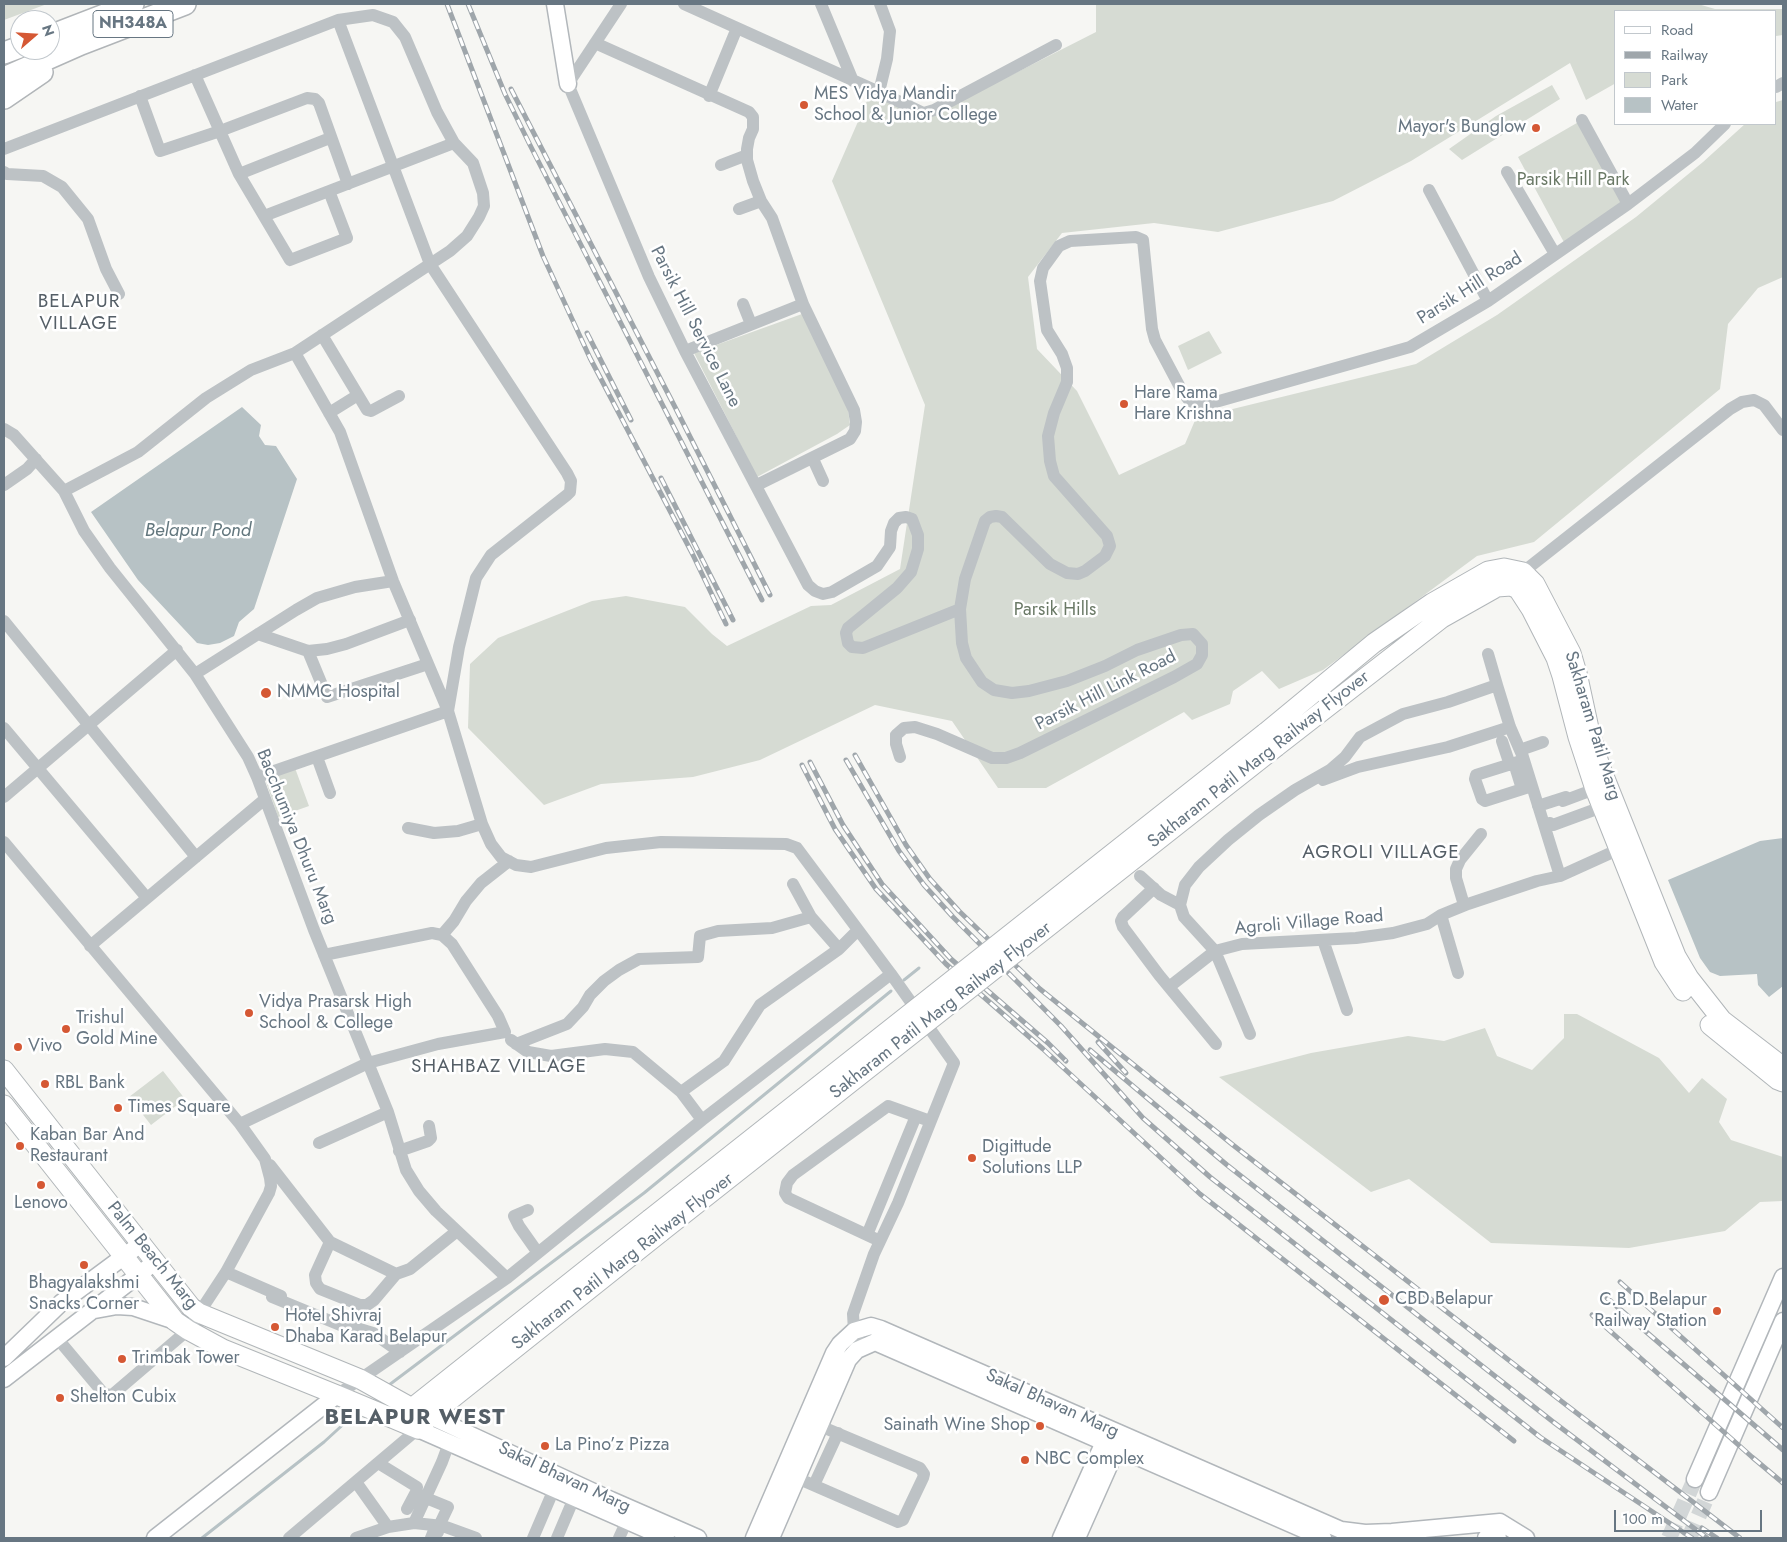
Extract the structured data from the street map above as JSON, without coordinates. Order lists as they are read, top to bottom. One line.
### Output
{"streets":{"highway":["NH348A"],"main road":["Sakharam Patil Marg","Sakharam Patil Marg Railway Flyover","Palm Beach Marg","Sakal Bhavan Marg"],"street":["Parsik Hill Road","Parsik Hill Service Lane","Parsik Hill Link Road","Bacchumiya Dhuru Marg","Agroli Village Road"]},"crossings":[["Parsik Hill Road","Parsik Hill Link Road"],["Parsik Hill Service Lane","Parsik Hill Link Road"],["Sakharam Patil Marg","Sakharam Patil Marg Railway Flyover"],["Sakharam Patil Marg","Agroli Village Road"],["Sakharam Patil Marg Railway Flyover","Palm Beach Marg"],["Sakharam Patil Marg Railway Flyover","Sakal Bhavan Marg"],["Palm Beach Marg","Sakal Bhavan Marg"]],"districts":["BELAPUR VILLAGE","AGROLI VILLAGE","SHAHBAZ VILLAGE","BELAPUR WEST"],"water":["Belapur Pond"],"parks":["Parsik Hill Park","Parsik Hills"],"places":["MES Vidya Mandir School & Junior College","Mayor's Bunglow","Hare Rama Hare Krishna","NMMC Hospital","Vidya Prasarsk High School & College","Trishul Gold Mine","Vivo","RBL Bank","Times Square","Kaban Bar And Restaurant","Digittude Solutions LLP","Lenovo","Bhagyalakshmi Snacks Corner","CBD Belapur","C.B.D.Belapur Railway Station","Hotel Shivraj Dhaba Karad Belapur","Trimbak Tower","Shelton Cubix","Sainath Wine Shop","La Pino’z Pizza","NBC Complex"],"legend":["Road","Railway","Park","Water"],"scale_bar":"100 m","north":"right"}
